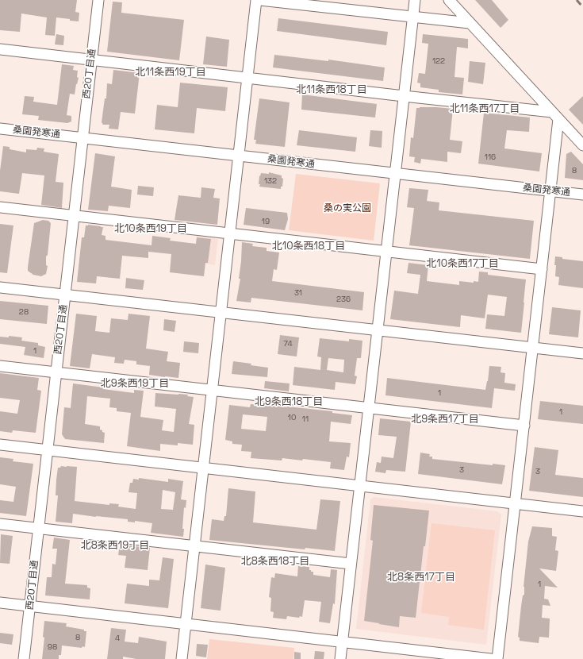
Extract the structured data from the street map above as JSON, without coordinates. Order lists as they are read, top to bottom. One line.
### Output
{"streets":{"street":["西20丁目通","桑園発寒通"]},"crossings":[["西20丁目通","桑園発寒通"]],"districts":["北11条西19丁目","北11条西18丁目","北11条西17丁目","北10条西19丁目","北10条西18丁目","北10条西17丁目","北9条西19丁目","北9条西18丁目","北9条西17丁目","北8条西19丁目","北8条西18丁目","北8条西17丁目"],"parks":["桑の実公園"],"house_numbers":["122","116","8","132","19","31","236","28","74","1","1","1","10","11","3","3","1","8","4","98"]}
